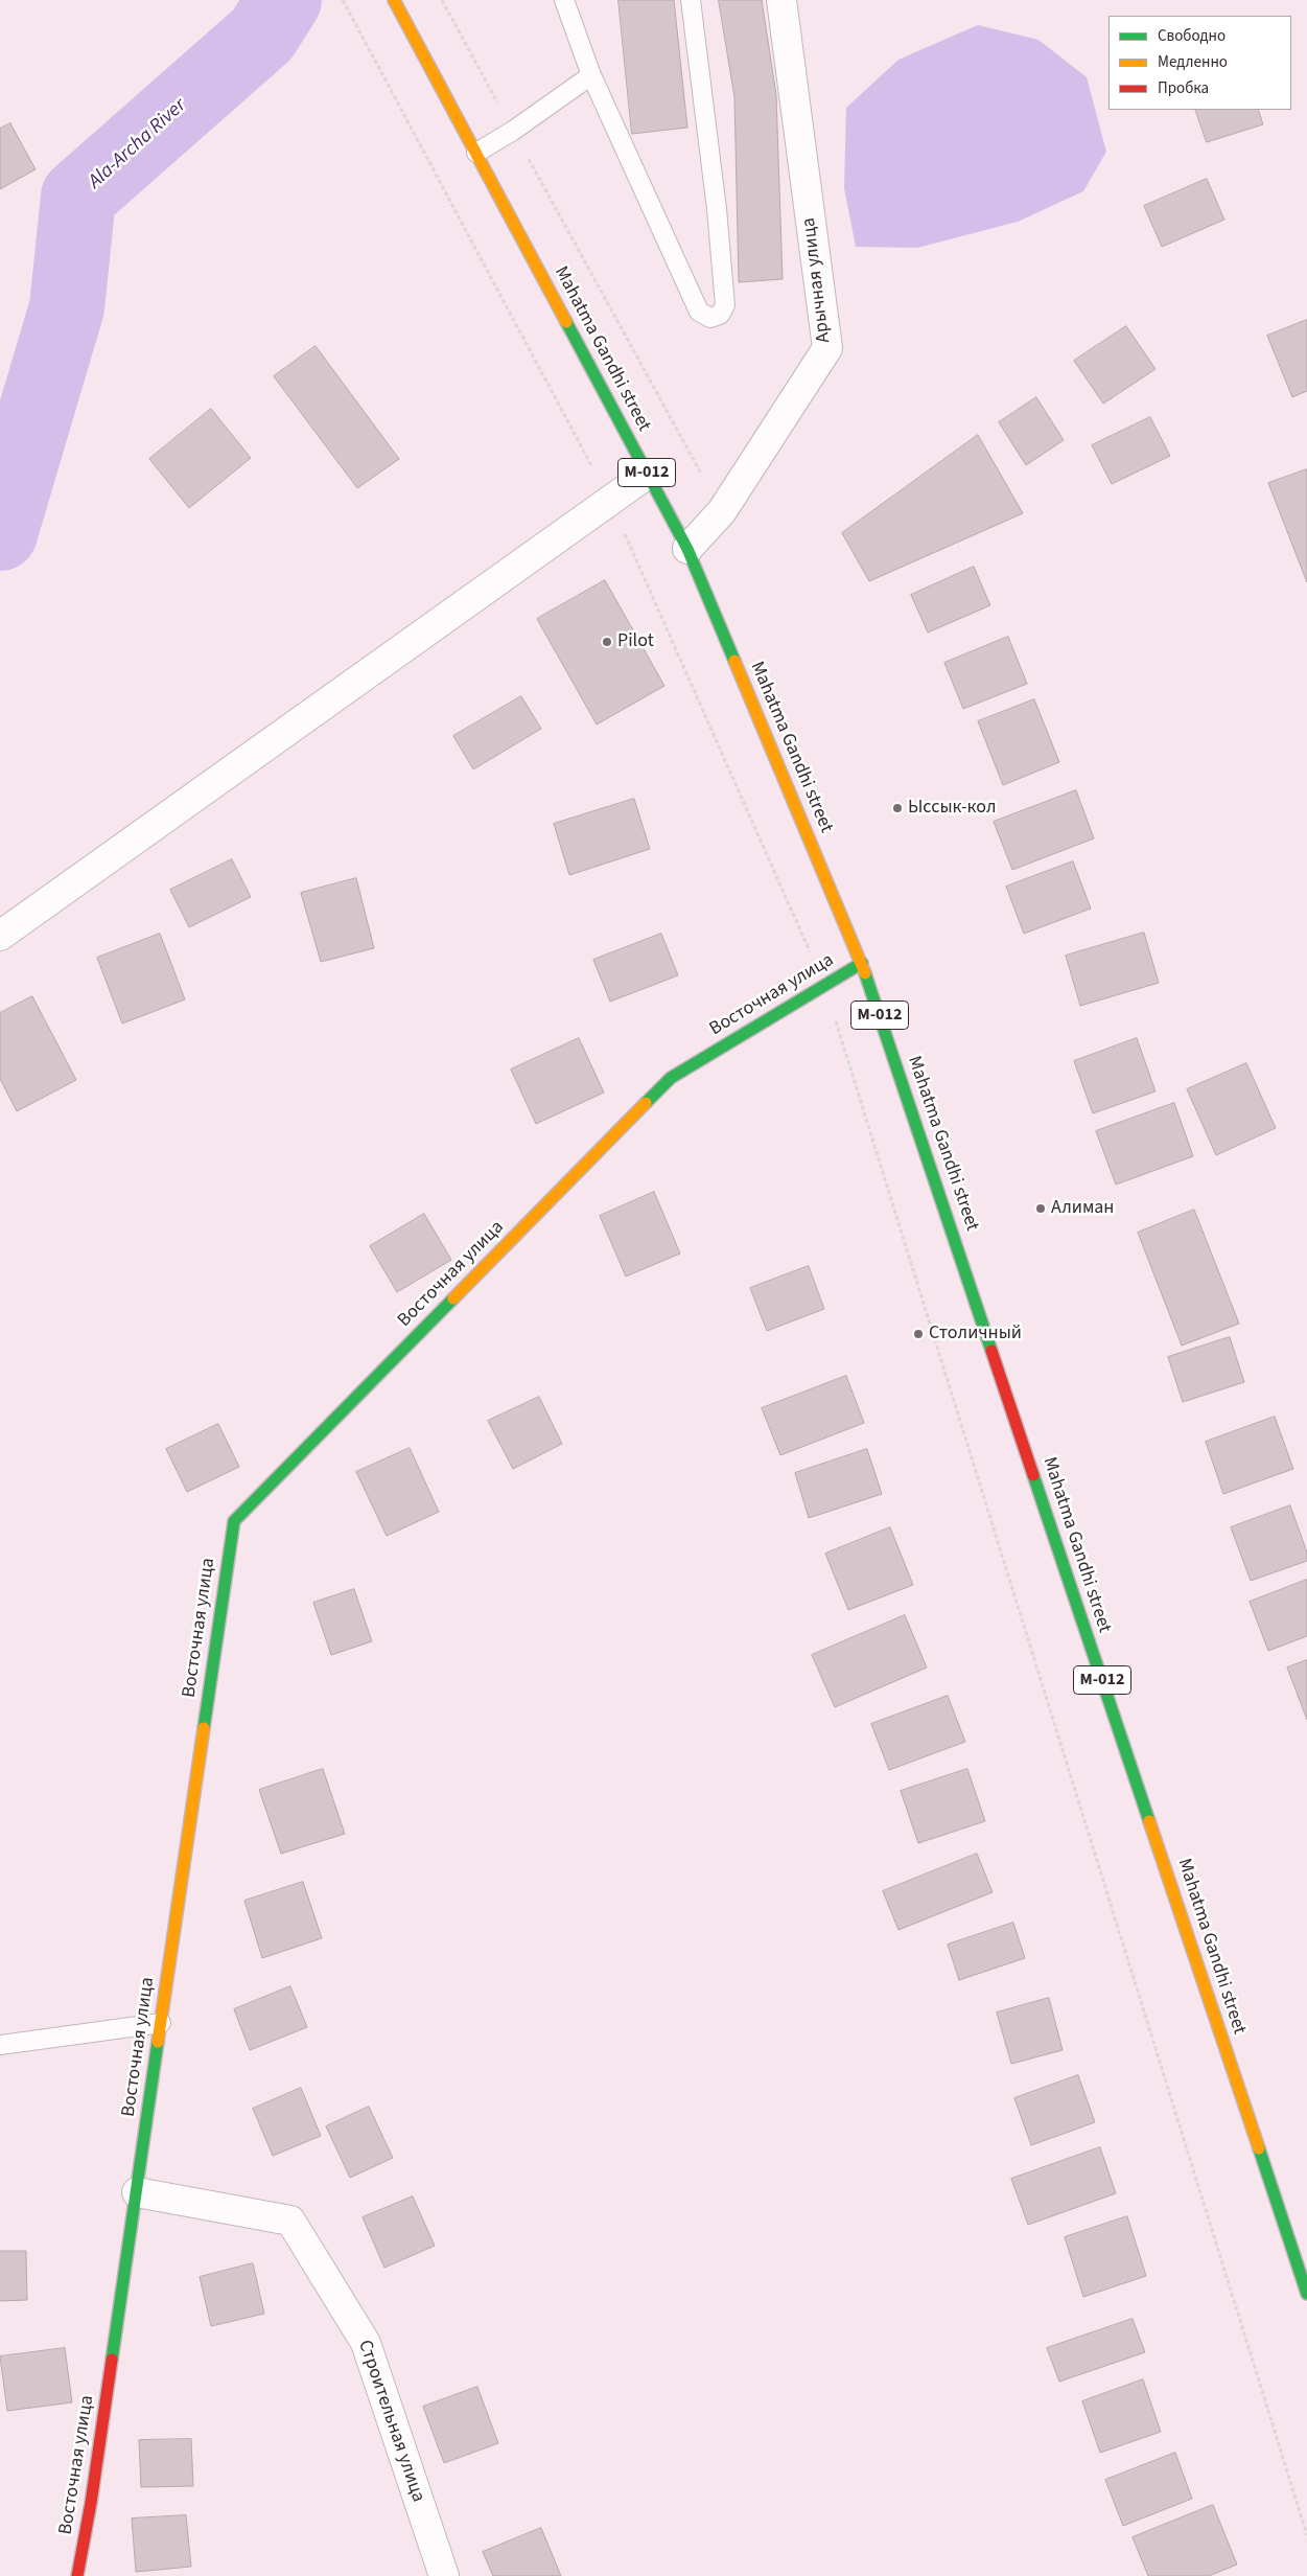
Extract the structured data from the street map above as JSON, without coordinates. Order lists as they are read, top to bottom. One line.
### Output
{"streets":{"main road":["Mahatma Gandhi street","М-012","Восточная улица"],"street":["Арычная улица","Строительная улица"]},"crossings":[["Арычная улица","Mahatma Gandhi street"],["Mahatma Gandhi street","Восточная улица"],["Восточная улица","Строительная улица"]],"water":["Ala-Archa River"],"places":["Pilot","Ыссык-кол","Алиман","Столичный"],"legend":["Свободно","Медленно","Пробка"]}
